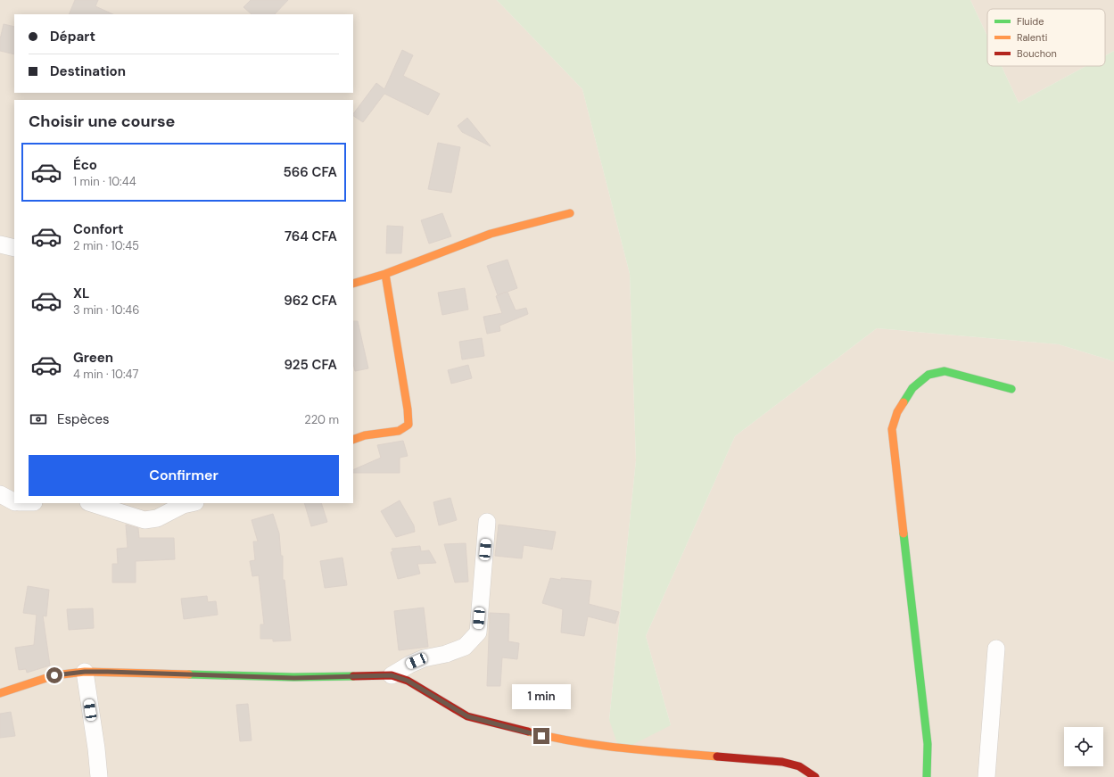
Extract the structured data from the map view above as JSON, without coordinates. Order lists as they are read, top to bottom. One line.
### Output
{"legend":["Fluide","Ralenti","Bouchon"],"page":{"banner":["Départ","Destination"],"heading":"Choisir une course","list":[{"name":"Éco","note":"1 min · 10:44","value":"566 CFA"},{"name":"Confort","note":"2 min · 10:45","value":"764 CFA"},{"name":"XL","note":"3 min · 10:46","value":"962 CFA"},{"name":"Green","note":"4 min · 10:47","value":"925 CFA"}],"pay":["Espèces","220 m"],"buttons":"Confirmer","bubble":"1 min"}}
